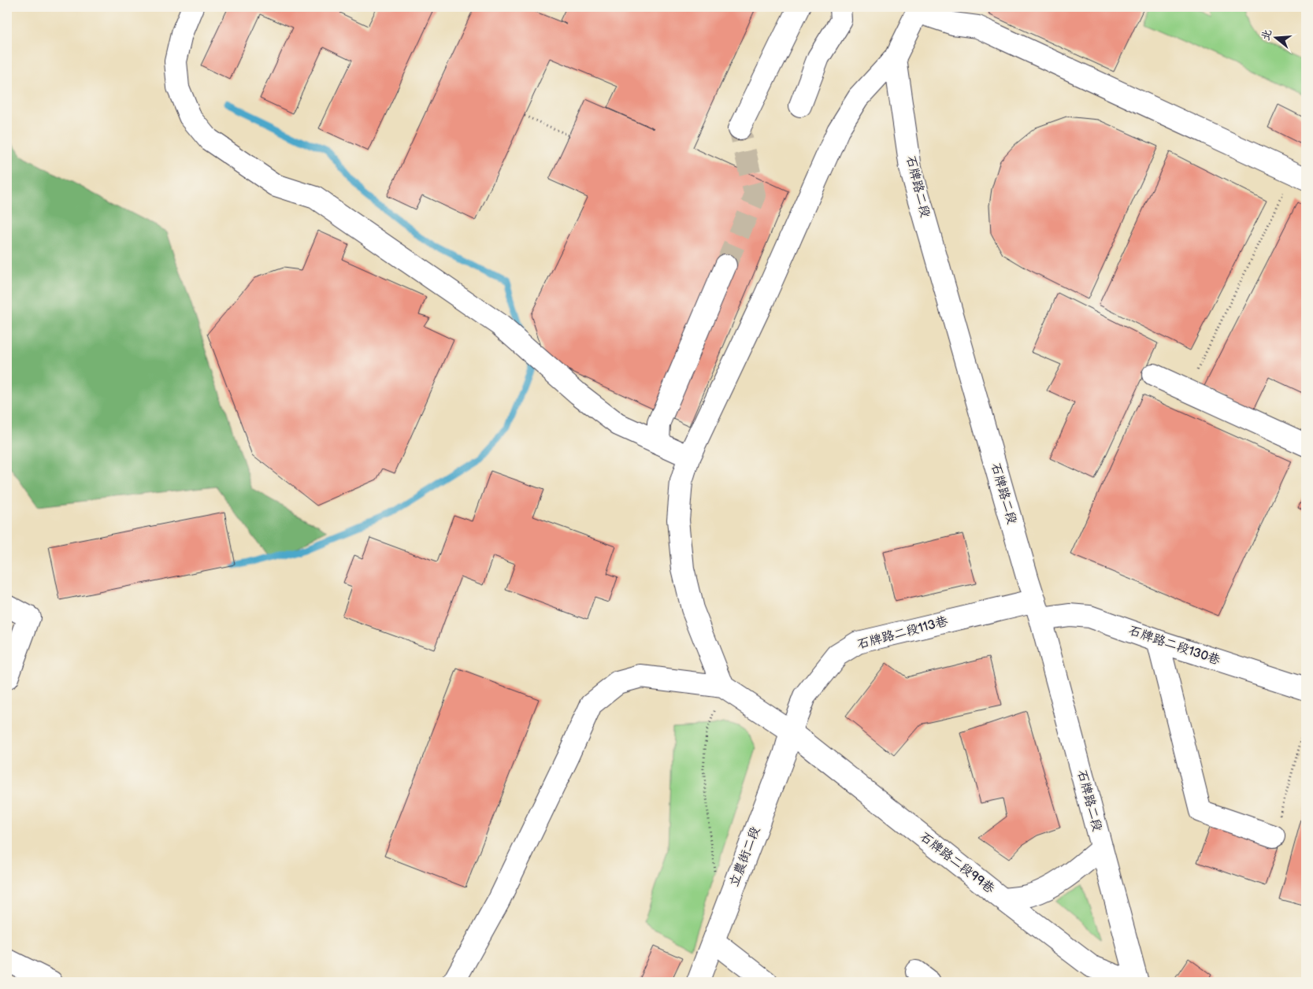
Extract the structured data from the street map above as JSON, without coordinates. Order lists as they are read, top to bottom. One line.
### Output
{"streets":{"street":["石牌路二段","石牌路二段113巷","石牌路二段130巷","立農街二段","石牌路二段99巷"]},"crossings":[["石牌路二段","石牌路二段113巷"],["石牌路二段","石牌路二段130巷"],["石牌路二段113巷","石牌路二段130巷"],["石牌路二段113巷","立農街二段"],["石牌路二段113巷","石牌路二段99巷"],["立農街二段","石牌路二段99巷"]],"north":"left"}
